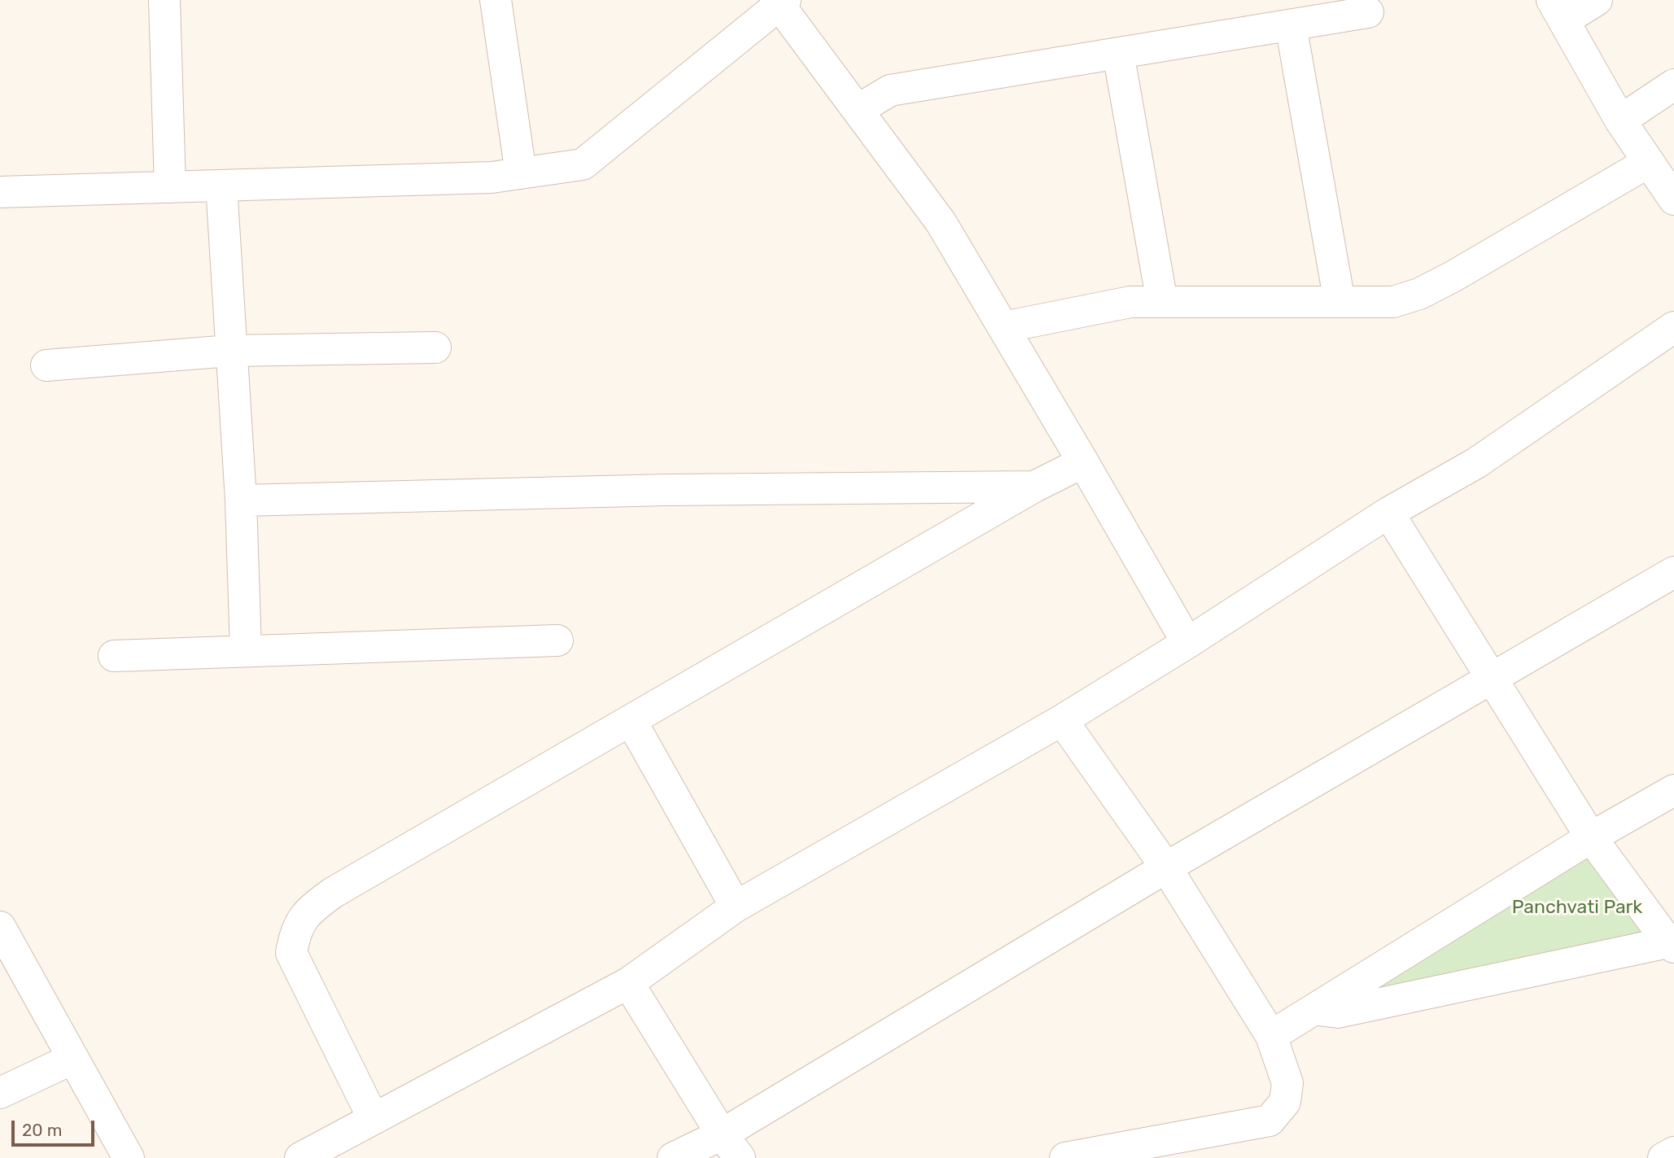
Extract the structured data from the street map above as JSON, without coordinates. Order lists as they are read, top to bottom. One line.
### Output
{"parks":["Panchvati Park"],"scale_bar":"20 m"}
